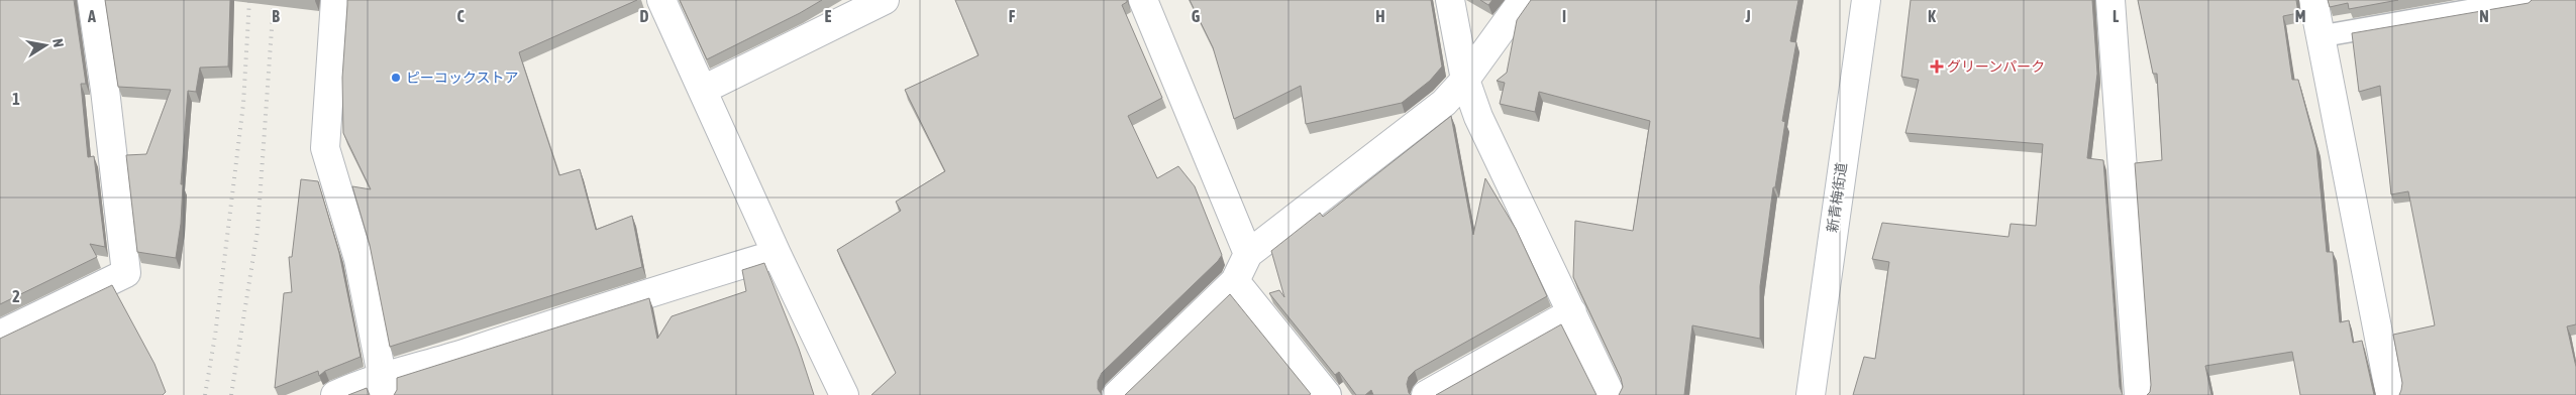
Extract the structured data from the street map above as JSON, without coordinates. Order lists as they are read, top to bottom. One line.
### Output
{"streets":{"street":["新青梅街道"]},"places":{"health":["グリーンパーク"],"other":["ピーコックストア"]},"north":"right","grid":{"columns":["A","B","C","D","E","F","G","H","I","J","K","L","M","N"],"rows":["1","2"]}}
